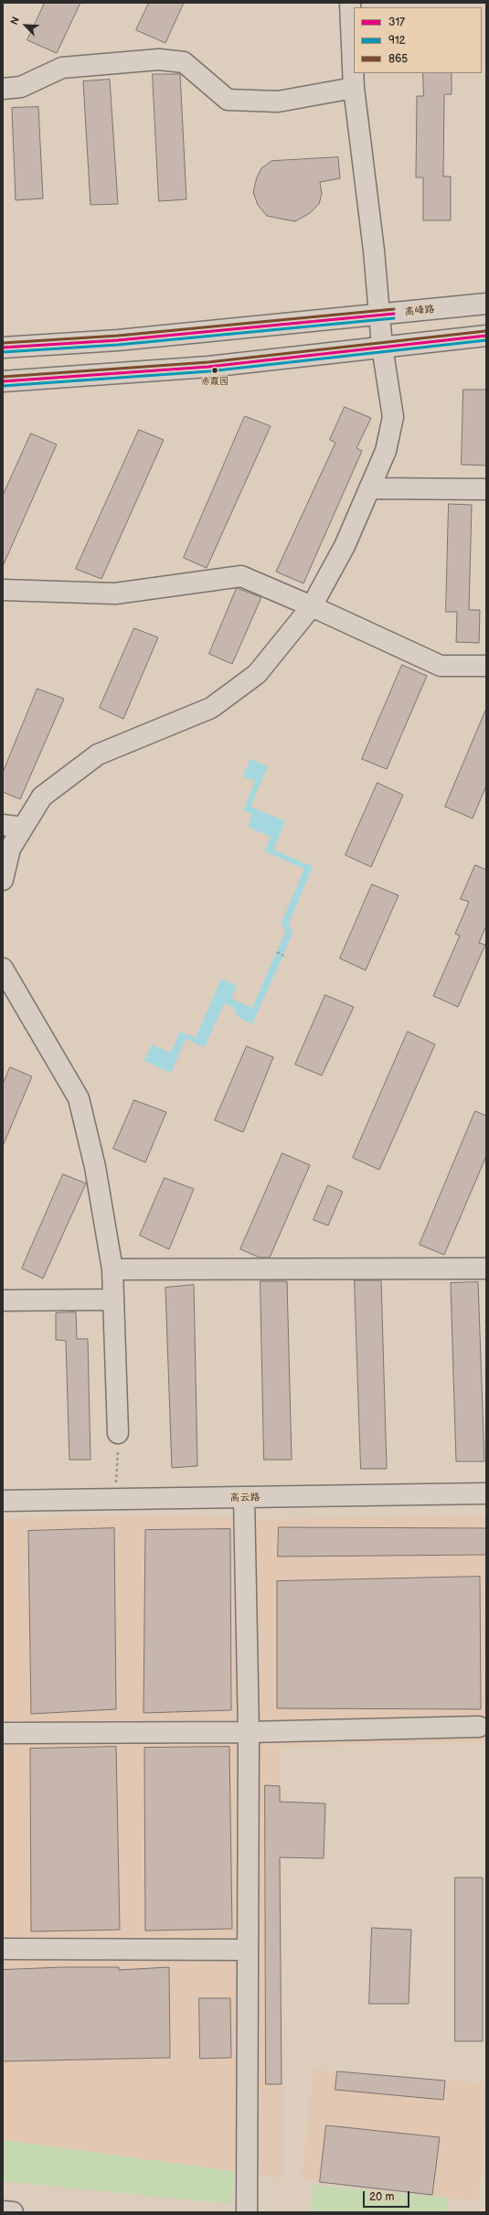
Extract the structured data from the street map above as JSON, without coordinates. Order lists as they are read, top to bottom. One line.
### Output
{"streets":{"main road":["高峰路","高云路"]},"places":["赤霞园"],"lines":["transit line 865","transit line 317","transit line 912"],"legend":["317","912","865"],"scale_bar":"20 m","north":"top left"}
